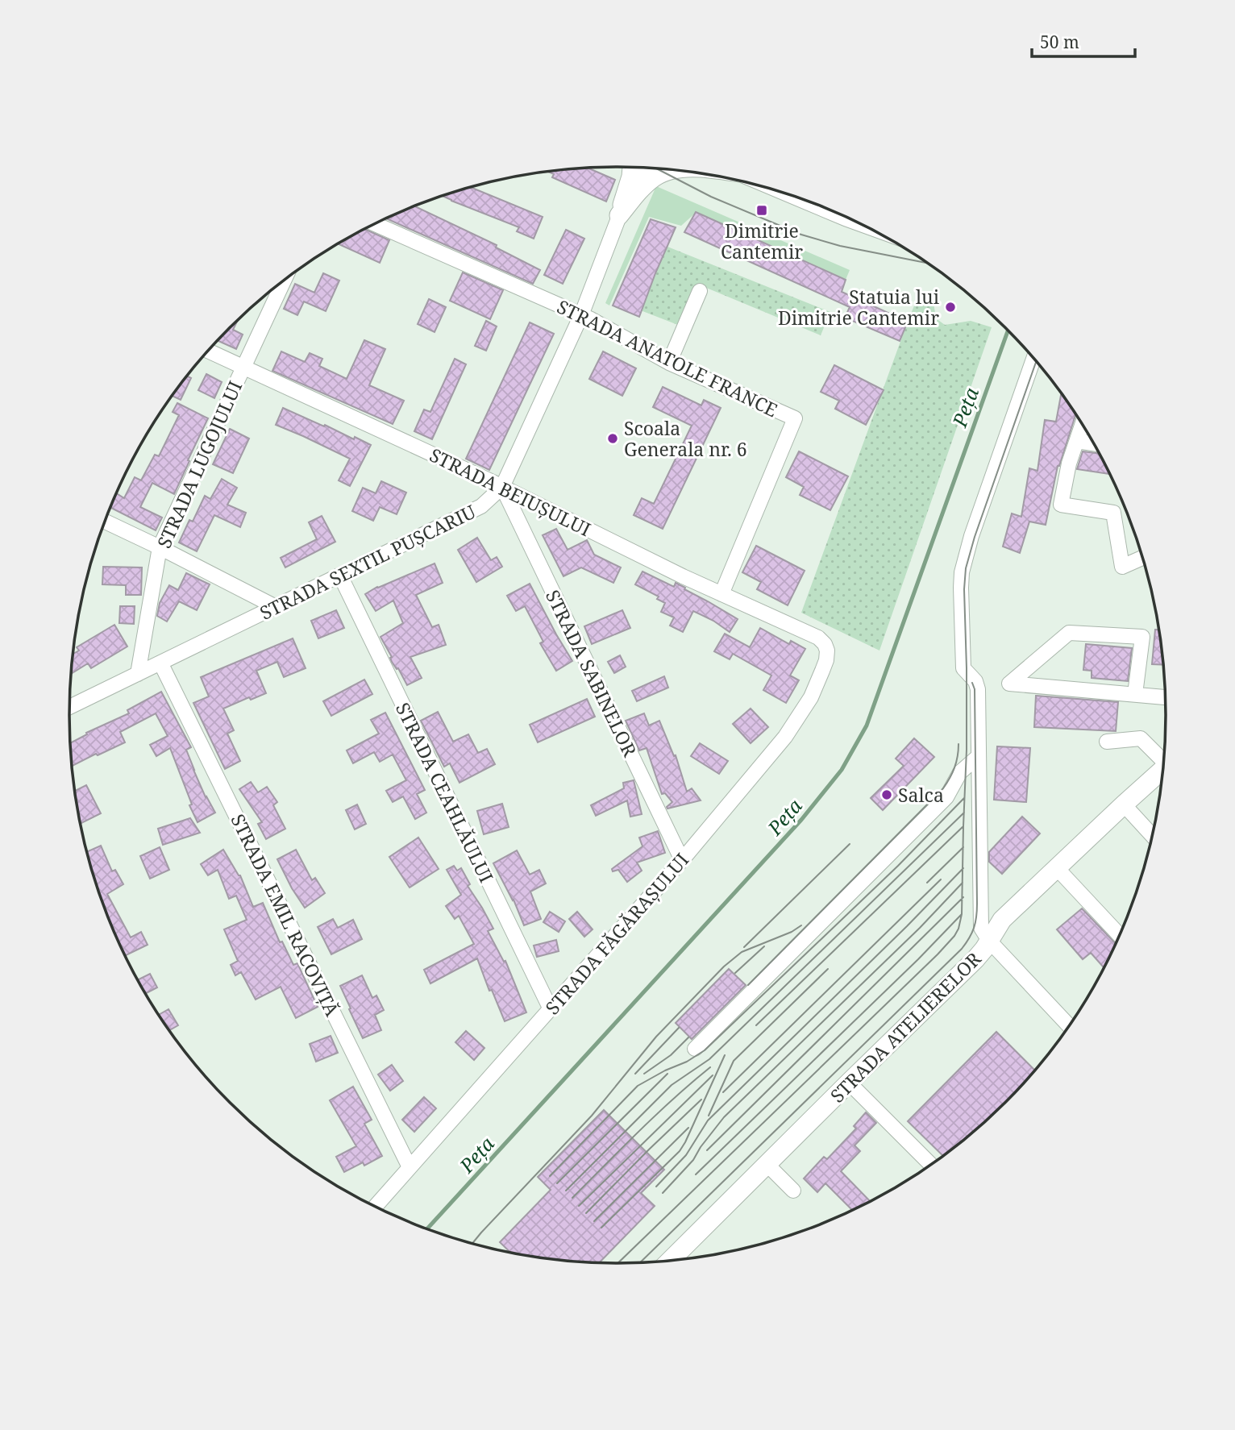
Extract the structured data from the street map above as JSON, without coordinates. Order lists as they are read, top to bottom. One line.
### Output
{"streets":{"main road":["STRADA ATELIERELOR"],"street":["STRADA ANATOLE FRANCE","STRADA LUGOJULUI","STRADA BEIUȘULUI","STRADA SEXTIL PUȘCARIU","STRADA SABINELOR","STRADA CEAHLĂULUI","STRADA EMIL RACOVIȚĂ","STRADA FĂGĂRAȘULUI"]},"crossings":[["STRADA ANATOLE FRANCE","STRADA BEIUȘULUI"],["STRADA ANATOLE FRANCE","STRADA SEXTIL PUȘCARIU"],["STRADA LUGOJULUI","STRADA BEIUȘULUI"],["STRADA LUGOJULUI","STRADA SEXTIL PUȘCARIU"],["STRADA BEIUȘULUI","STRADA SEXTIL PUȘCARIU"],["STRADA BEIUȘULUI","STRADA SABINELOR"],["STRADA BEIUȘULUI","STRADA FĂGĂRAȘULUI"],["STRADA SEXTIL PUȘCARIU","STRADA SABINELOR"],["STRADA SEXTIL PUȘCARIU","STRADA CEAHLĂULUI"],["STRADA SEXTIL PUȘCARIU","STRADA EMIL RACOVIȚĂ"],["STRADA SABINELOR","STRADA FĂGĂRAȘULUI"],["STRADA CEAHLĂULUI","STRADA FĂGĂRAȘULUI"],["STRADA EMIL RACOVIȚĂ","STRADA FĂGĂRAȘULUI"]],"water":["Peța"],"places":{"transit":["Dimitrie Cantemir"],"other":["Statuia lui Dimitrie Cantemir","Scoala Generala nr. 6","Salca"]},"scale_bar":"50 m"}
